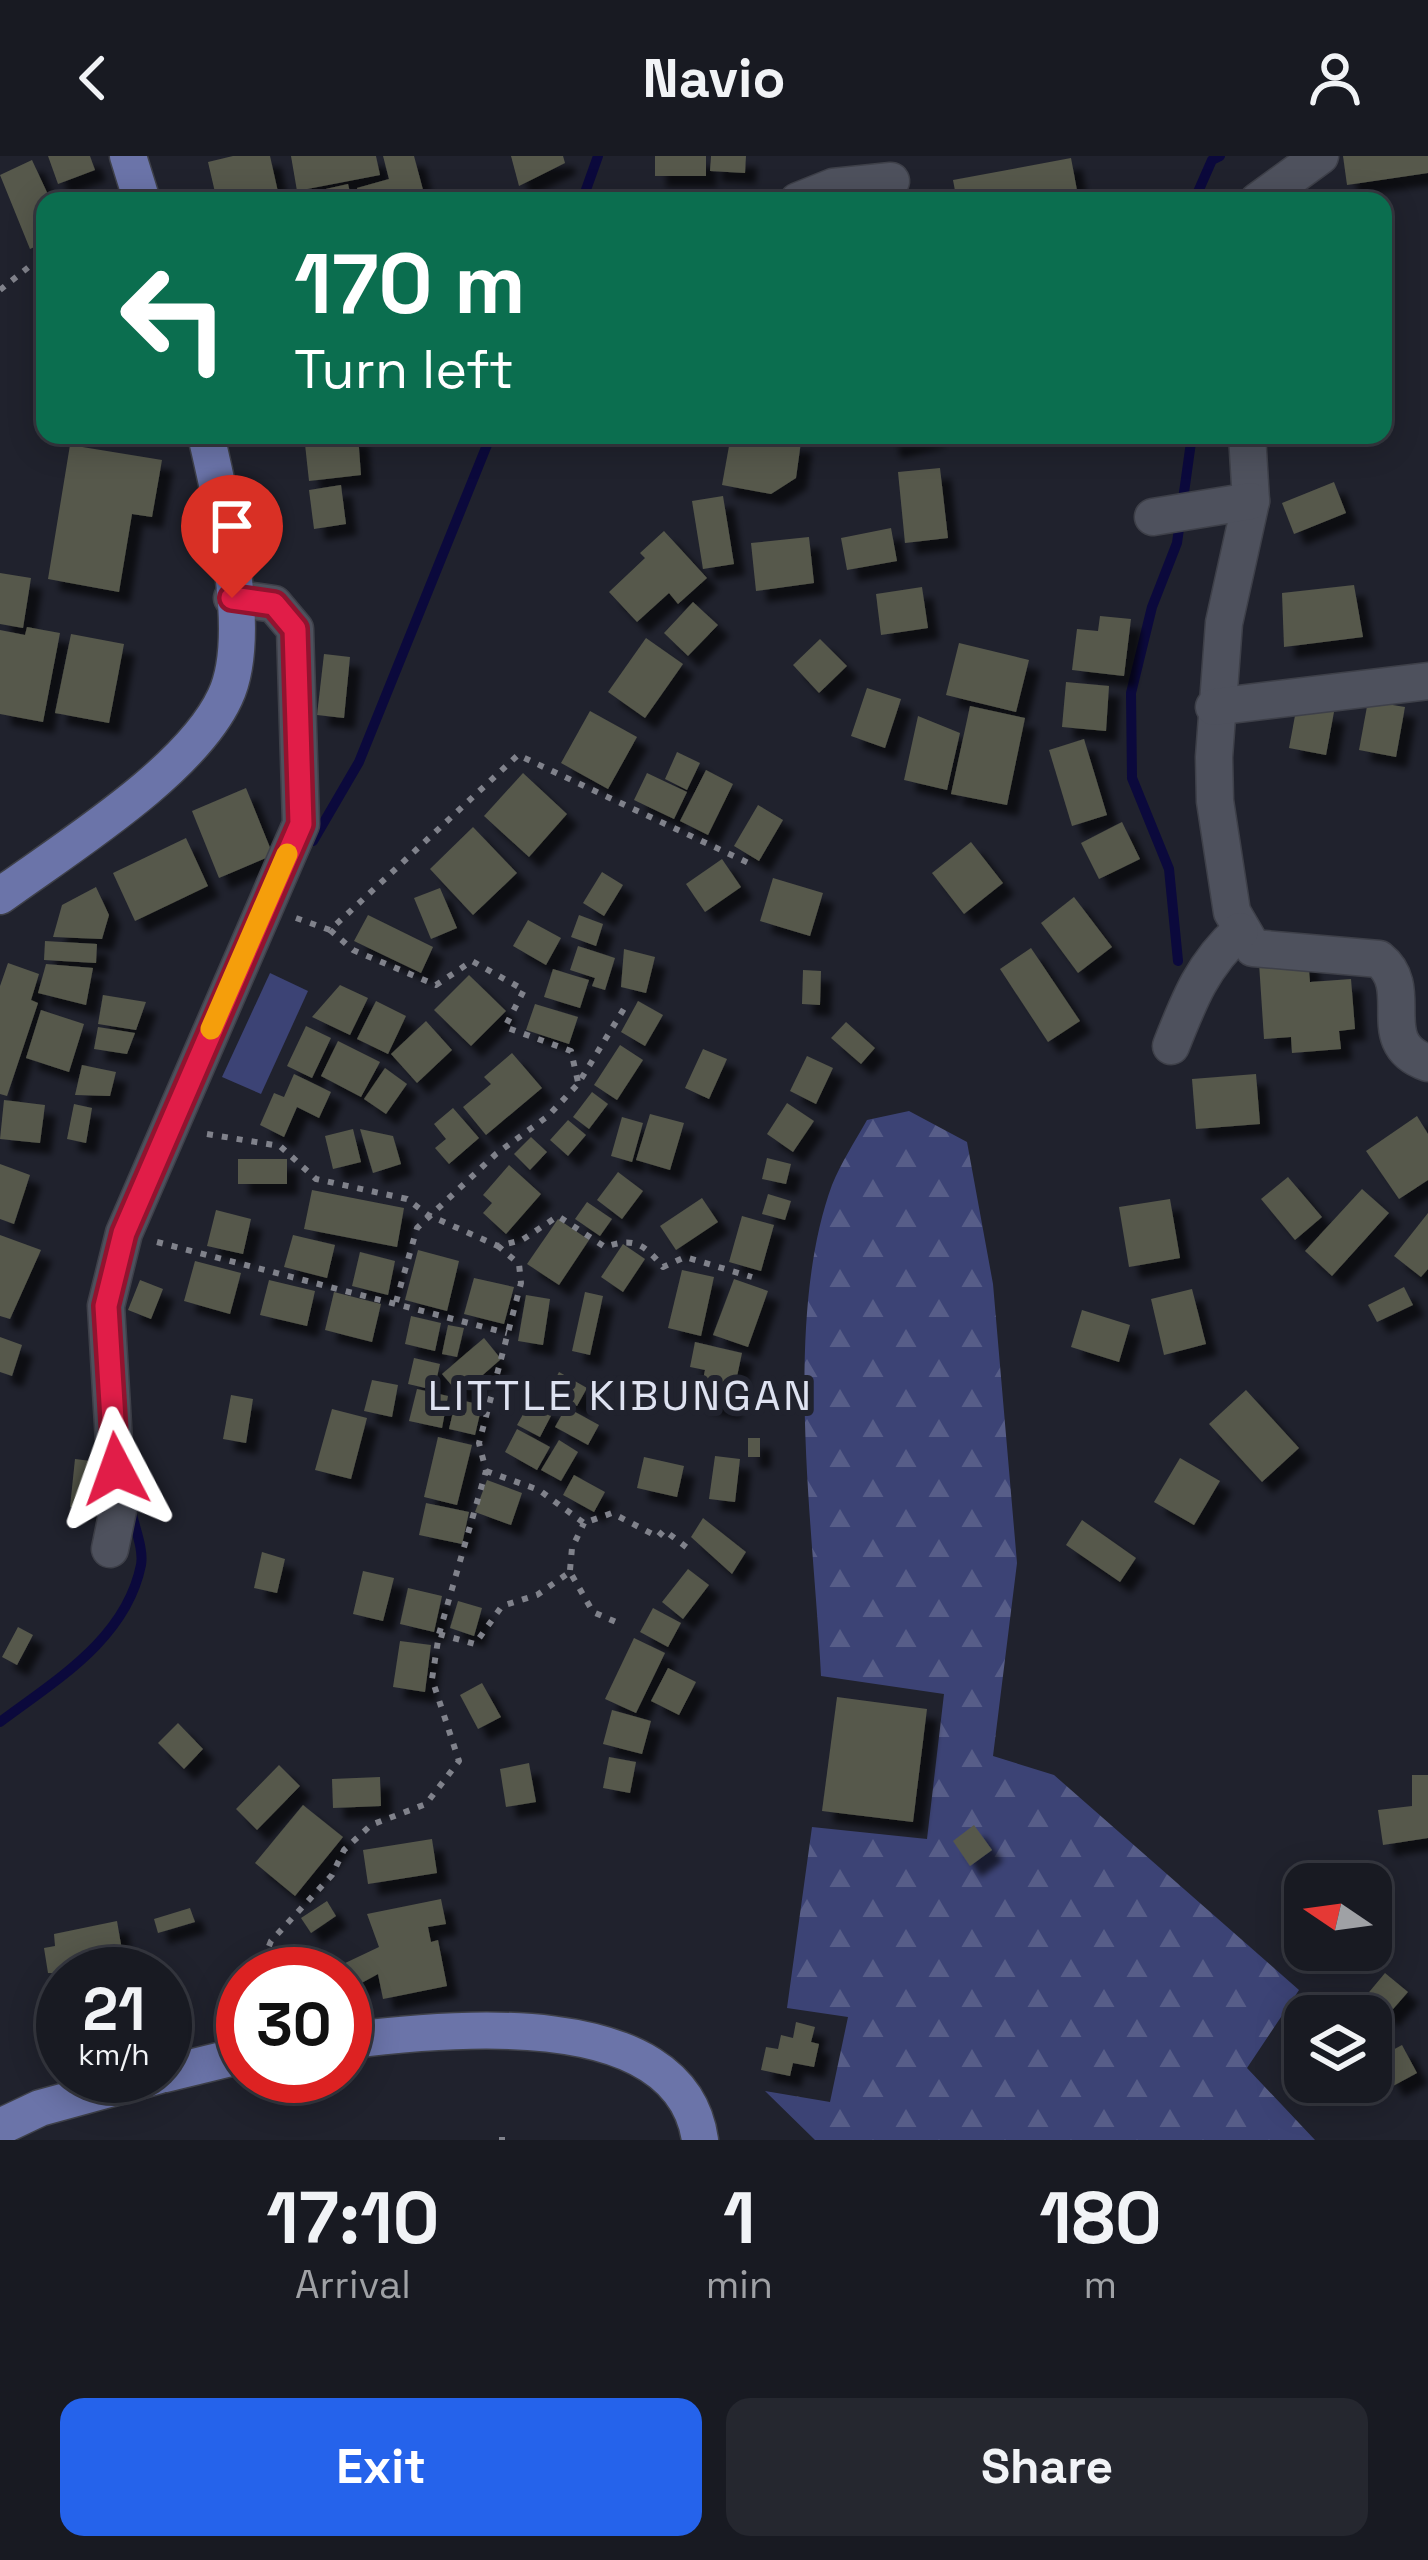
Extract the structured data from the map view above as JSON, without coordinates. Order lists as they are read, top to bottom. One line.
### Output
{"districts":["LITTLE KIBUNGAN"],"north":"left","page":{"header":"Navio","turn":["170 m","Turn left"],"speed":"21 km/h","limit":"30","eta":["17:10","Arrival","1","min","180","m"],"buttons":["Exit","Share"]}}
